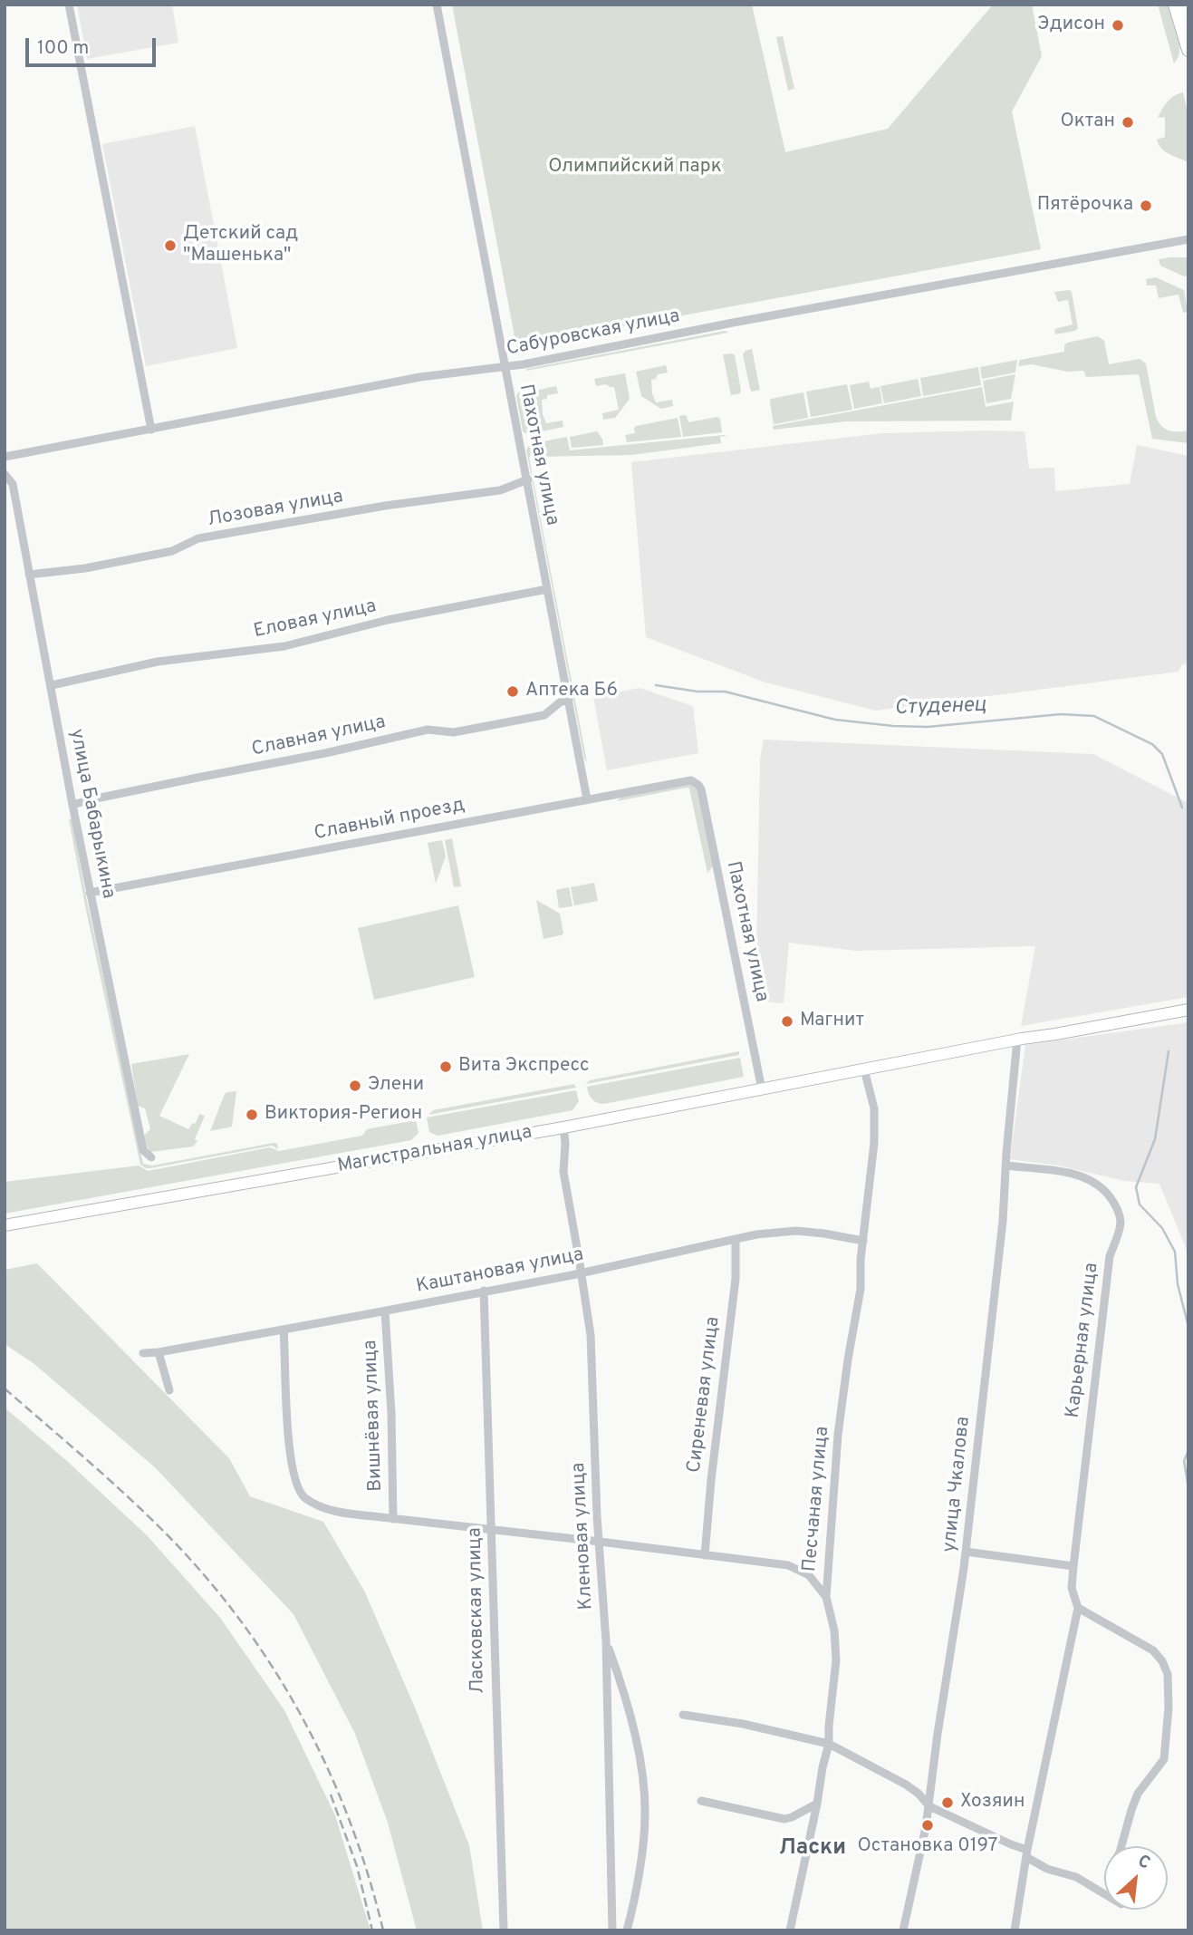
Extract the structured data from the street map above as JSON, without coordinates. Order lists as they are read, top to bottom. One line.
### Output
{"streets":{"main road":["Магистральная улица"],"street":["Сабуровская улица","Пахотная улица","Лозовая улица","Еловая улица","Славная улица","улица Бабарыкина","Славный проезд","Каштановая улица","Карьерная улица","Сиреневая улица","Вишнёвая улица","улица Чкалова","Песчаная улица","Кленовая улица","Ласковская улица"]},"crossings":[["Сабуровская улица","Пахотная улица"],["Пахотная улица","Лозовая улица"],["Пахотная улица","Еловая улица"],["Пахотная улица","Славная улица"],["Пахотная улица","Славный проезд"],["Пахотная улица","Магистральная улица"],["Лозовая улица","улица Бабарыкина"],["Еловая улица","улица Бабарыкина"],["Славная улица","улица Бабарыкина"],["улица Бабарыкина","Славный проезд"],["Магистральная улица","улица Чкалова"],["Магистральная улица","Песчаная улица"],["Магистральная улица","Кленовая улица"],["Каштановая улица","Сиреневая улица"],["Каштановая улица","Вишнёвая улица"],["Каштановая улица","Песчаная улица"],["Каштановая улица","Кленовая улица"],["Каштановая улица","Ласковская улица"],["Карьерная улица","улица Чкалова"]],"districts":["Ласки"],"water":["Студенец"],"parks":["Олимпийский парк"],"places":["Эдисон","Октан","Пятёрочка","Детский сад \"Машенька\"","Аптека Б6","Магнит","Вита Экспресс","Элени","Виктория-Регион","Хозяин","Остановка 0197"],"scale_bar":"100 m","north":"top right"}
